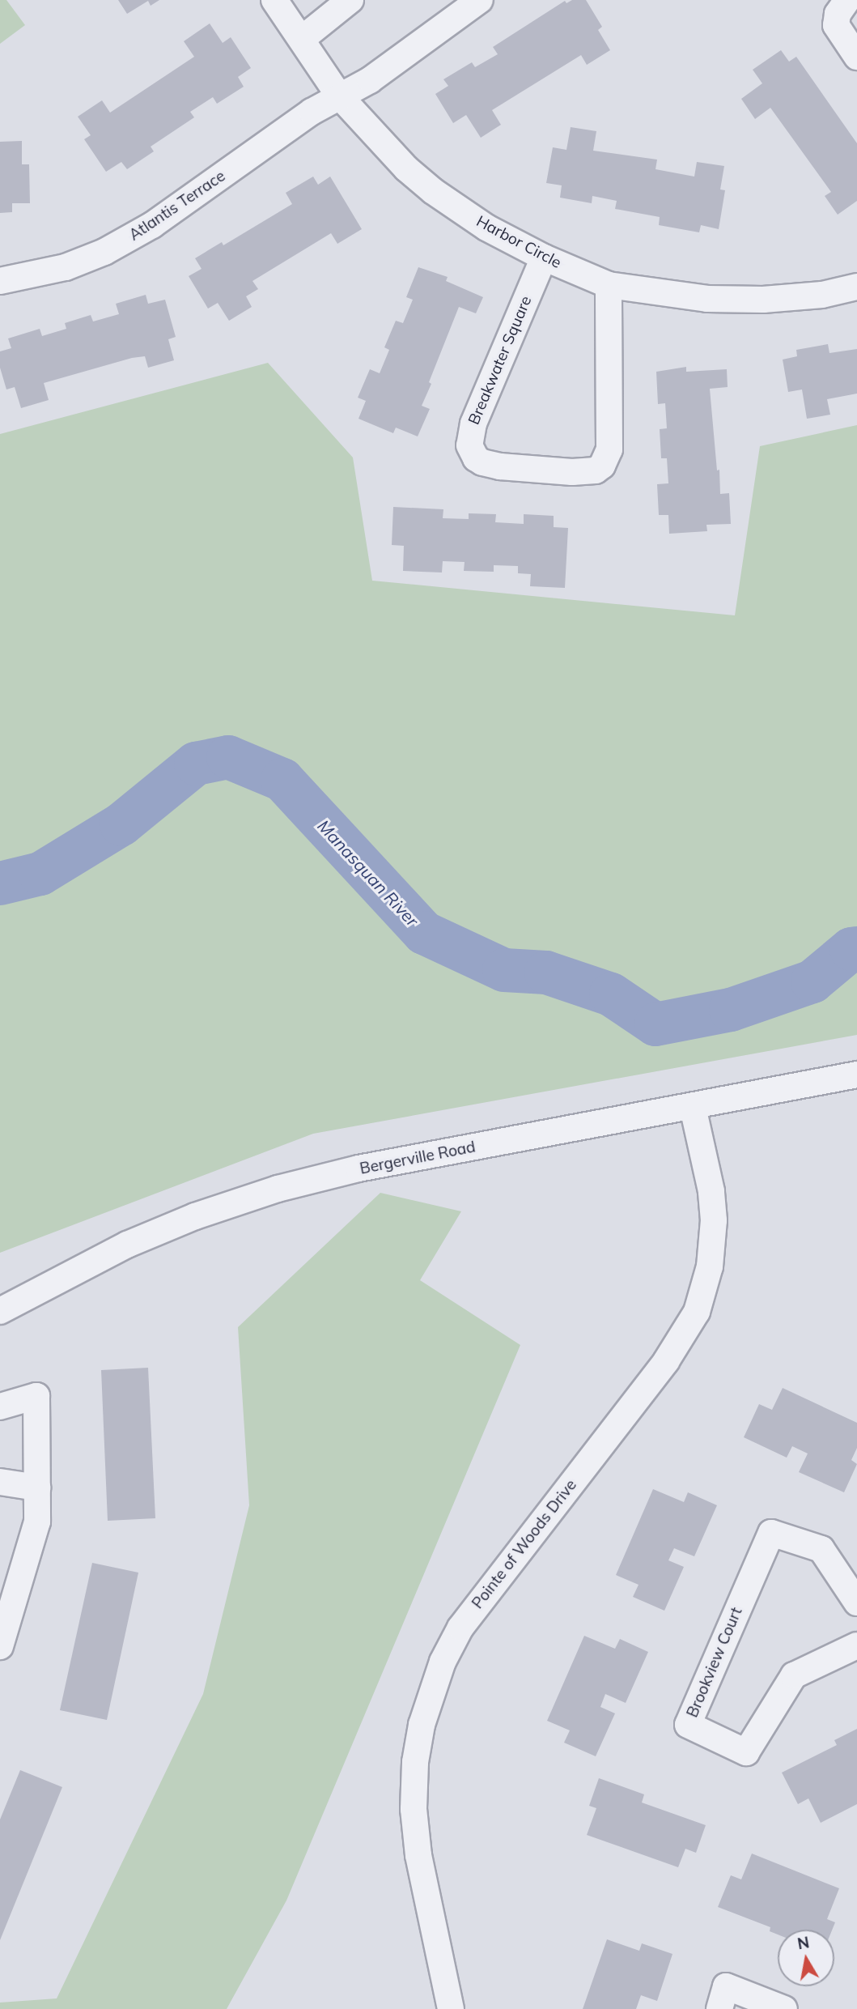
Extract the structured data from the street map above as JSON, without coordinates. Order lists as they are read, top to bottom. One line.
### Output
{"streets":{"street":["Atlantis Terrace","Harbor Circle","Breakwater Square","Bergerville Road","Pointe of Woods Drive","Brookview Court"]},"crossings":[["Atlantis Terrace","Harbor Circle"],["Harbor Circle","Breakwater Square"],["Bergerville Road","Pointe of Woods Drive"]],"water":["Manasquan River"],"north":"top"}
